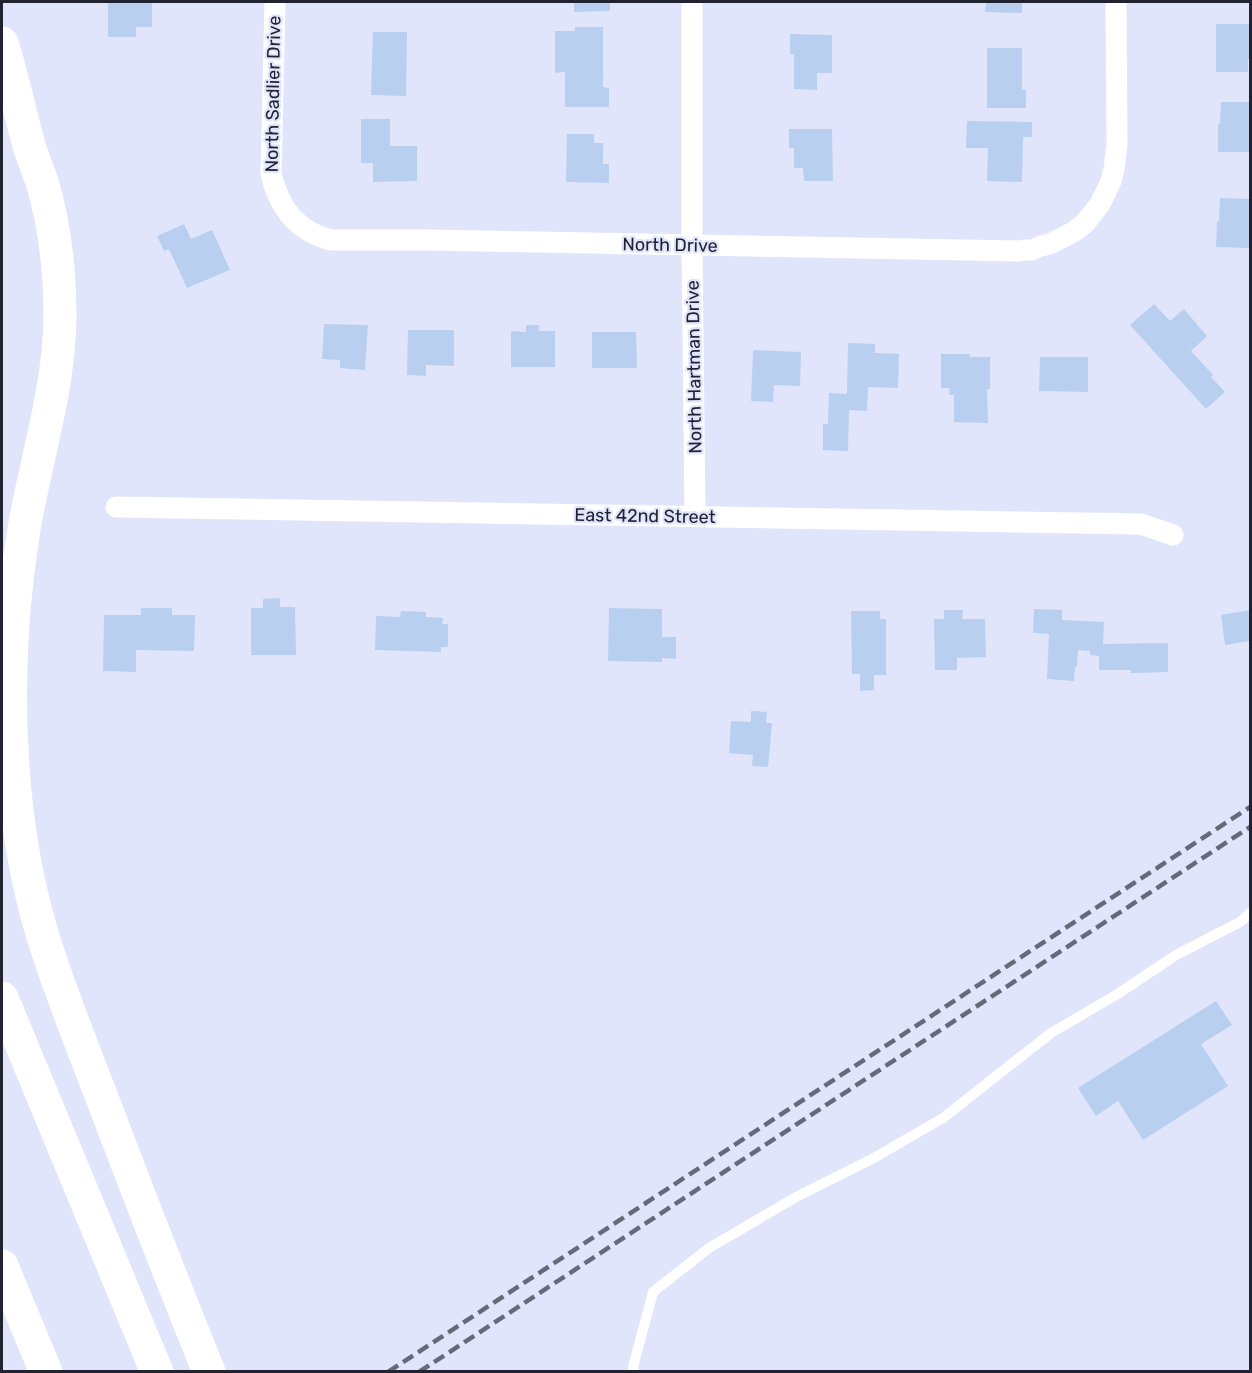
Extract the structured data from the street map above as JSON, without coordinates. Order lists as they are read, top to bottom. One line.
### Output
{"streets":{"street":["North Sadlier Drive","North Drive","North Hartman Drive","East 42nd Street"]},"crossings":[["North Sadlier Drive","North Drive"],["North Drive","North Hartman Drive"],["North Hartman Drive","East 42nd Street"]]}
